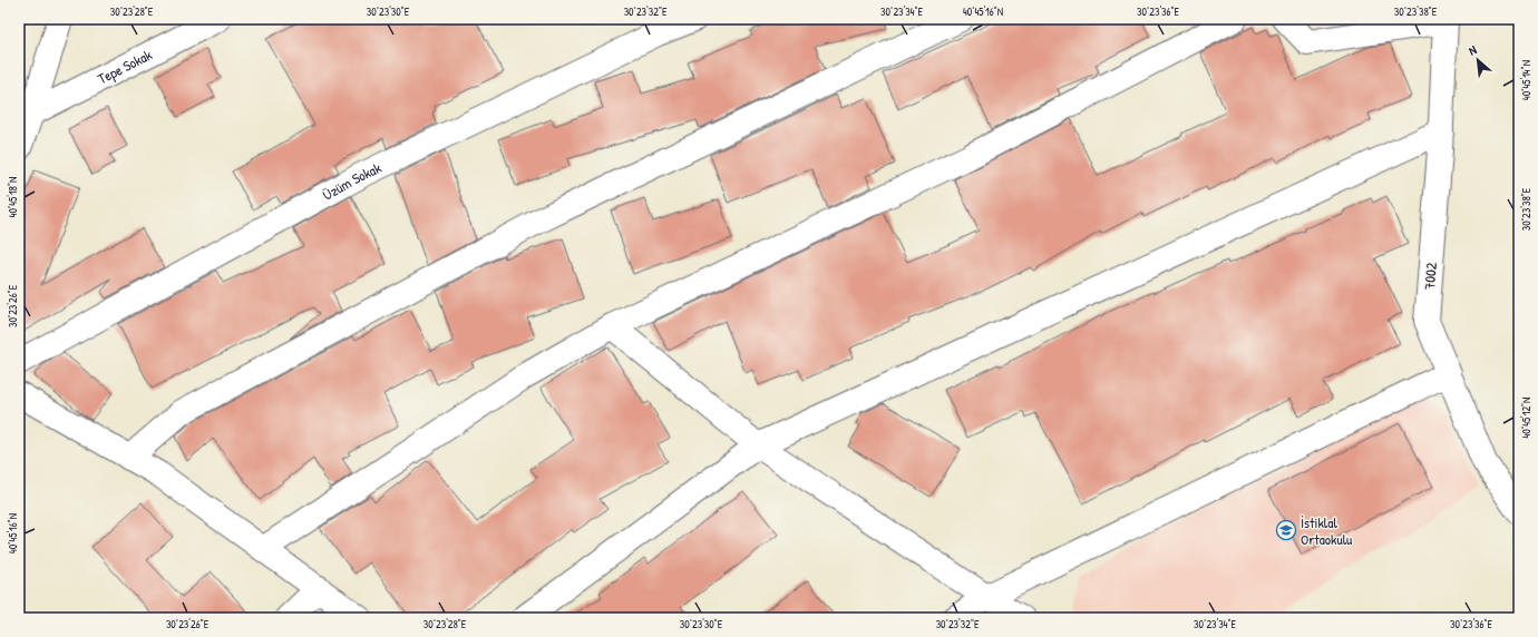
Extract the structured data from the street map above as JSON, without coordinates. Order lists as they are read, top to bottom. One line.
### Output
{"streets":{"street":["Tepe Sokak","Üzüm Sokak","7002"]},"places":{"school or university":["İstiklal Ortaokulu"]},"north":"top left","coordinates":["30°23'28\"E","30°23'30\"E","30°23'32\"E","30°23'34\"E","40°45'16\"N","30°23'36\"E","30°23'38\"E","40°45'14\"N","40°45'18\"N","30°23'26\"E","40°45'12\"N"]}
